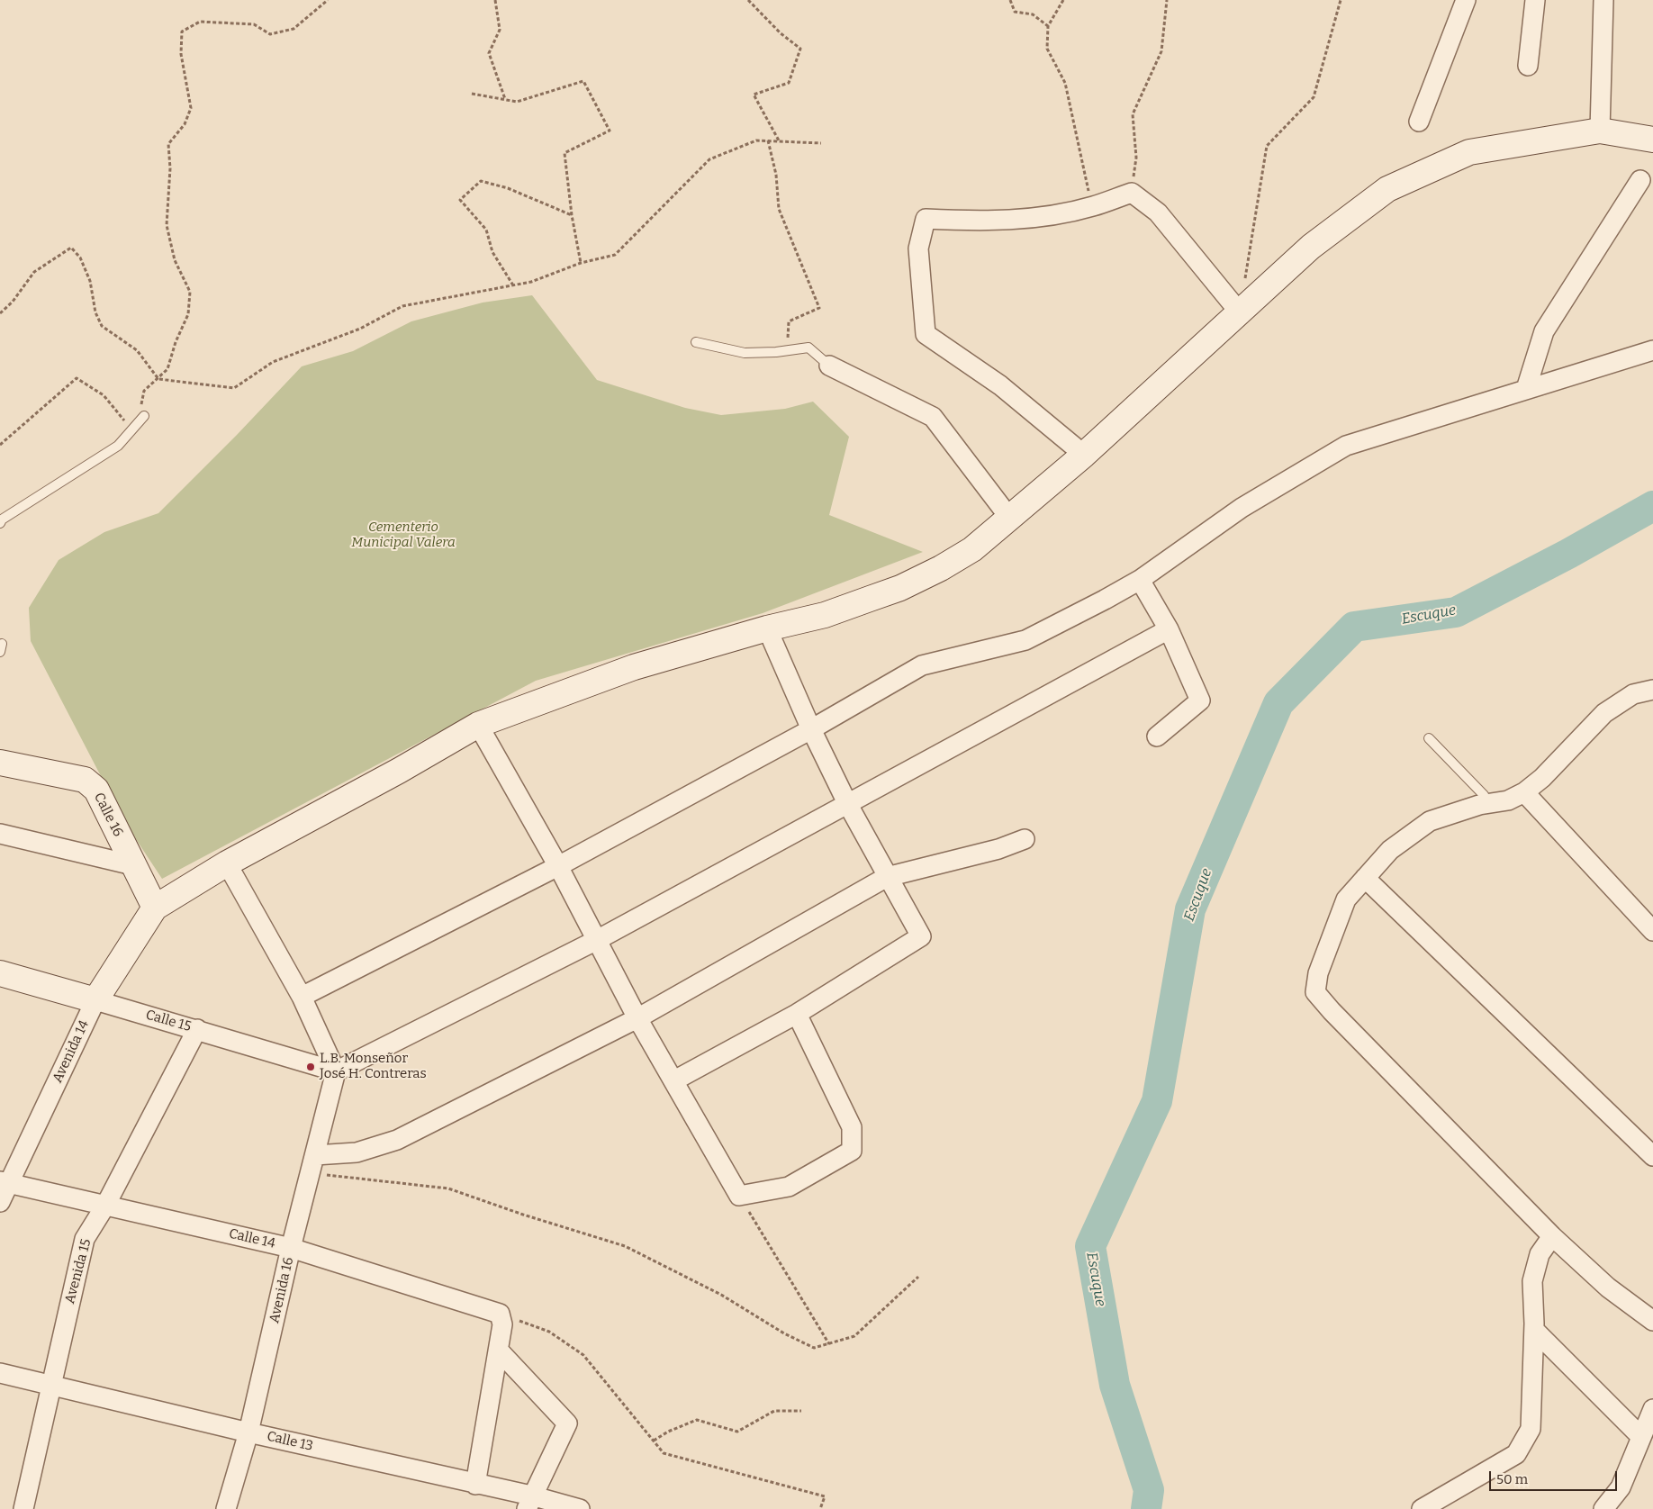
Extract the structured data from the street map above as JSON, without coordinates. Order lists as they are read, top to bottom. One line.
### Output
{"streets":{"main road":["Calle 16","Calle 15","Avenida 14"],"street":["Calle 14","Avenida 15","Avenida 16","Calle 13"]},"crossings":[["Calle 16","Avenida 14"],["Calle 15","Avenida 14"],["Calle 15","Avenida 15"],["Calle 15","Avenida 16"],["Avenida 14","Calle 14"],["Calle 14","Avenida 15"],["Calle 14","Avenida 16"],["Avenida 15","Calle 13"],["Avenida 16","Calle 13"]],"water":["Escuque"],"parks":["Cementerio Municipal Valera"],"places":["L.B. Monseñor José H. Contreras"],"scale_bar":"50 m"}
